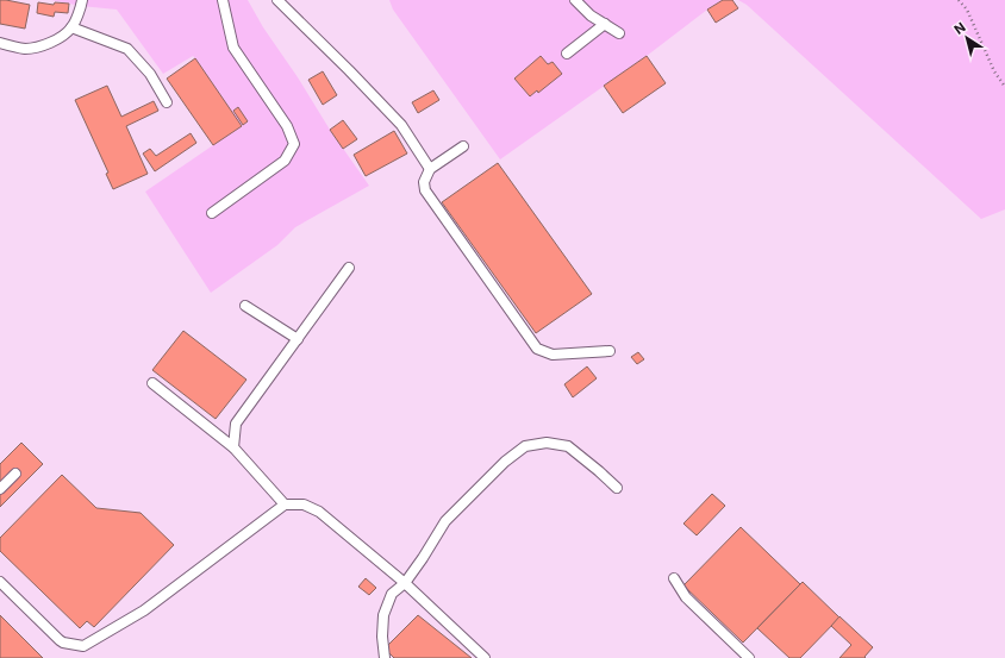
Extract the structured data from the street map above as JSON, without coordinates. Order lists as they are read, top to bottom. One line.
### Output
{"north":"top left"}
